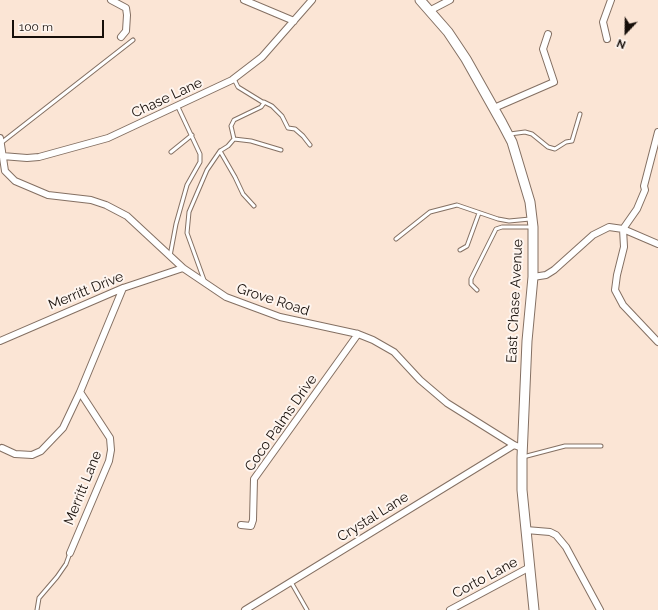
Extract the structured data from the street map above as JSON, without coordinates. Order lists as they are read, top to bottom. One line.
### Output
{"streets":{"main road":["East Chase Avenue"],"street":["Chase Lane","Merritt Drive","Grove Road","Coco Palms Drive","Merritt Lane","Crystal Lane","Corto Lane"]},"crossings":[["Chase Lane","Grove Road"],["Merritt Drive","Grove Road"],["Grove Road","East Chase Avenue"],["Grove Road","Coco Palms Drive"],["Grove Road","Crystal Lane"],["East Chase Avenue","Crystal Lane"],["East Chase Avenue","Corto Lane"]],"scale_bar":"100 m","north":"bottom"}
